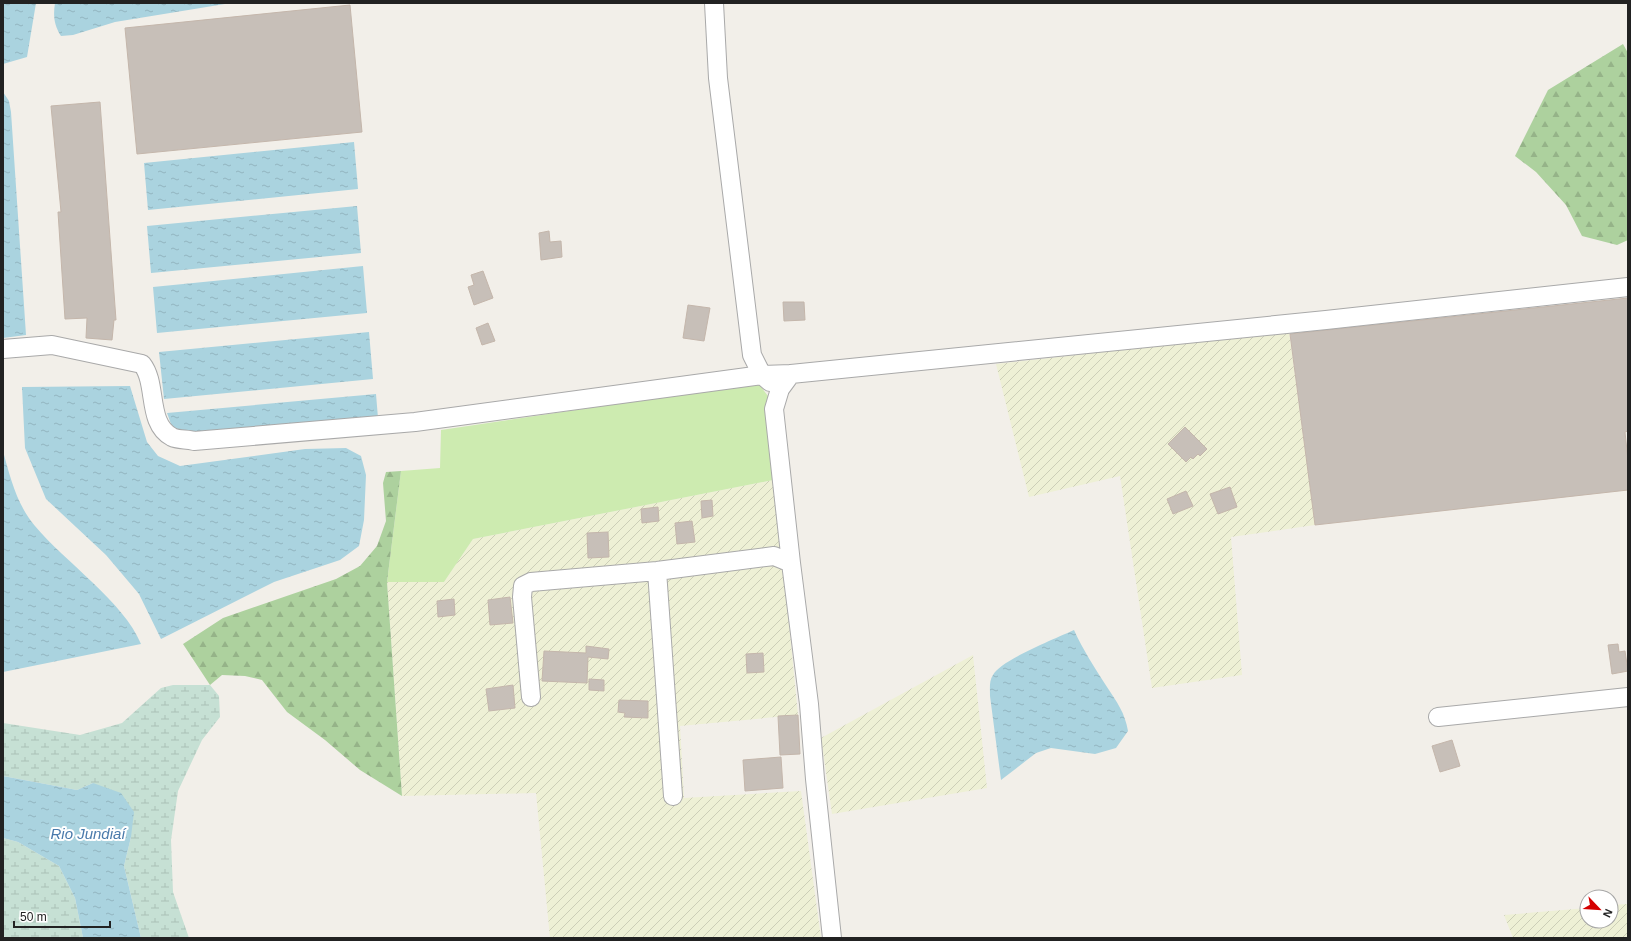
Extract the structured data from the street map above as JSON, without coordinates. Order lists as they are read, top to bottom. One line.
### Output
{"water":["Rio Jundiaí"],"scale_bar":"50 m","north":"bottom right"}
